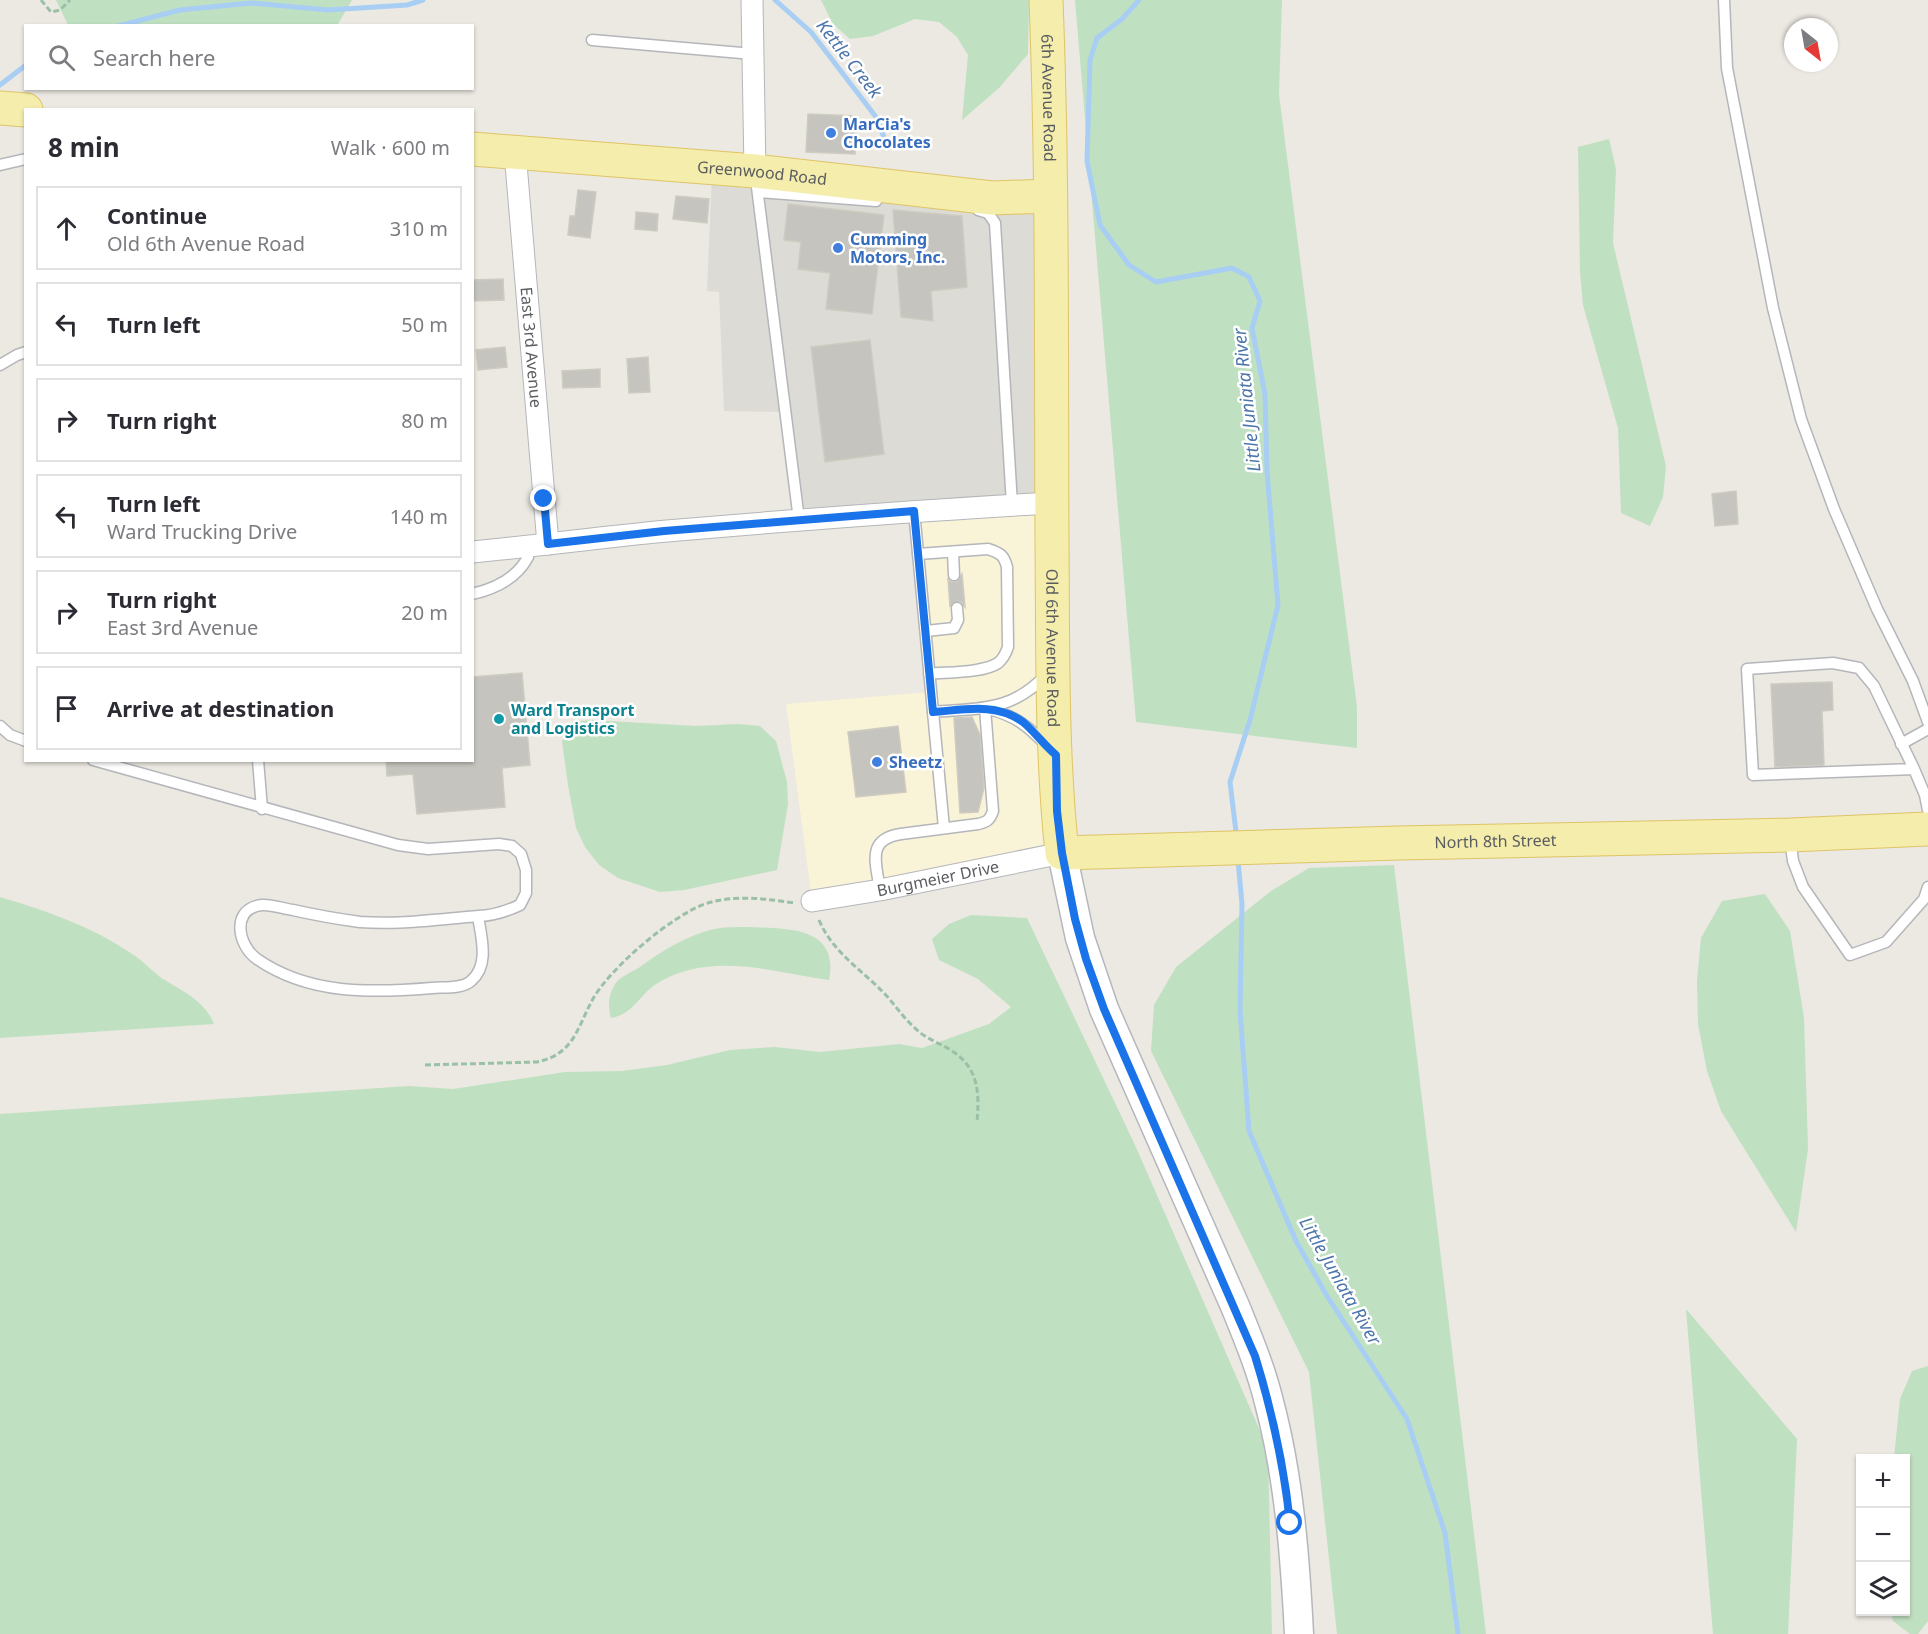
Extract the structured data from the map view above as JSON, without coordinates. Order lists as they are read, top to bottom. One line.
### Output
{"streets":{"main road":["6th Avenue Road","Greenwood Road","Old 6th Avenue Road","North 8th Street"],"street":["East 3rd Avenue","Burgmeier Drive"]},"crossings":[["6th Avenue Road","Greenwood Road"],["6th Avenue Road","Old 6th Avenue Road"],["Greenwood Road","East 3rd Avenue"],["Greenwood Road","Old 6th Avenue Road"],["Old 6th Avenue Road","North 8th Street"],["Old 6th Avenue Road","Burgmeier Drive"],["North 8th Street","Burgmeier Drive"]],"water":["Kettle Creek","Little Juniata River"],"places":["MarCia's Chocolates","Cumming Motors, Inc.","Ward Transport and Logistics","Sheetz"],"north":"bottom right","page":{"search":"Search here","heading":["8 min","Walk · 600 m"],"list":[["Continue","Old 6th Avenue Road","310 m"],["Turn left","50 m"],["Turn right","80 m"],["Turn left","Ward Trucking Drive","140 m"],["Turn right","East 3rd Avenue","20 m"],"Arrive at destination"],"map_buttons":["+","−"]}}
